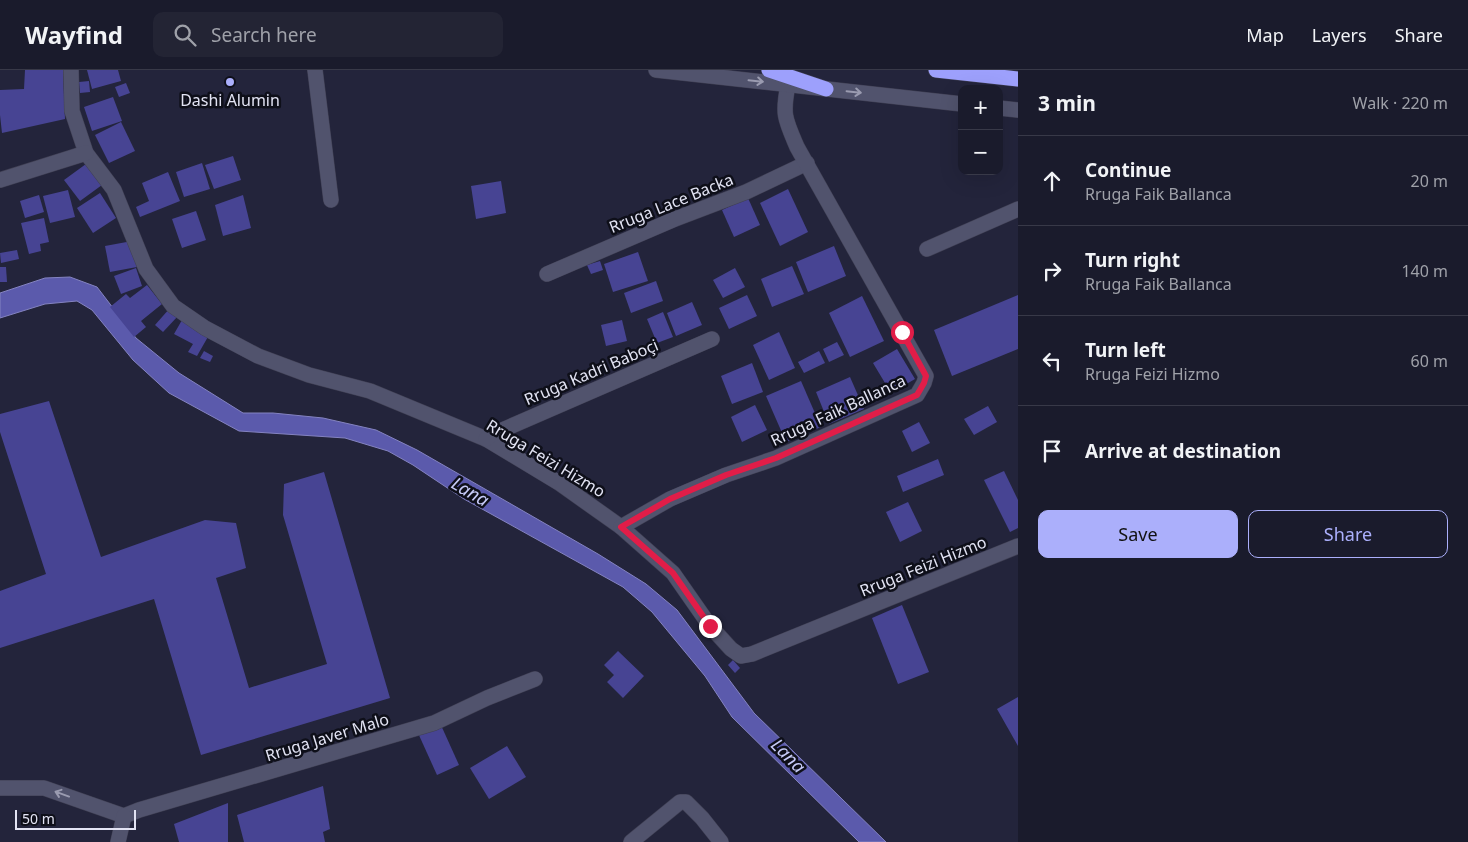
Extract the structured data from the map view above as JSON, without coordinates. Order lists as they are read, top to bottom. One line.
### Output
{"streets":{"street":["Rruga Lace Backa","Rruga Kadri Baboçi","Rruga Faik Ballanca","Rruga Feizi Hizmo","Rruga Javer Malo"]},"crossings":[["Rruga Lace Backa","Rruga Faik Ballanca"],["Rruga Kadri Baboçi","Rruga Feizi Hizmo"],["Rruga Faik Ballanca","Rruga Feizi Hizmo"]],"water":["Lana"],"places":["Dashi Alumin"],"scale_bar":"50 m","page":{"header":"Wayfind","search":"Search here","nav":["Map","Layers","Share"],"heading":["3 min","Walk · 220 m"],"map_buttons":["+","−"],"list":[["Continue","Rruga Faik Ballanca","20 m"],["Turn right","Rruga Faik Ballanca","140 m"],["Turn left","Rruga Feizi Hizmo","60 m"],"Arrive at destination"],"buttons":["Save","Share"],"scale":"50 m"}}
